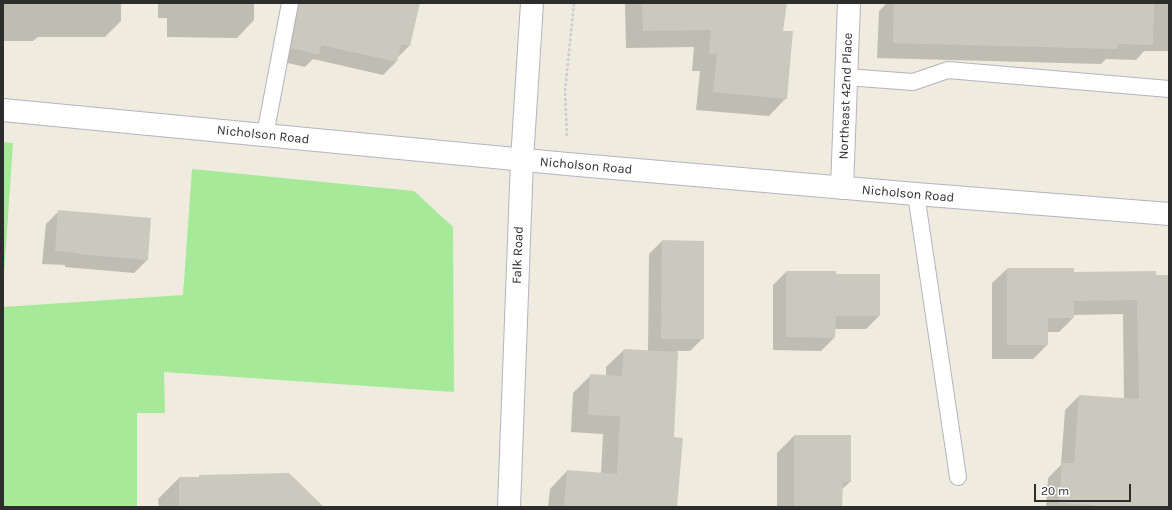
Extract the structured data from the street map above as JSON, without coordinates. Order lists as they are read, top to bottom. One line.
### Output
{"streets":{"street":["Northeast 42nd Place","Nicholson Road","Falk Road"]},"crossings":[["Northeast 42nd Place","Nicholson Road"],["Nicholson Road","Falk Road"]],"scale_bar":"20 m"}
